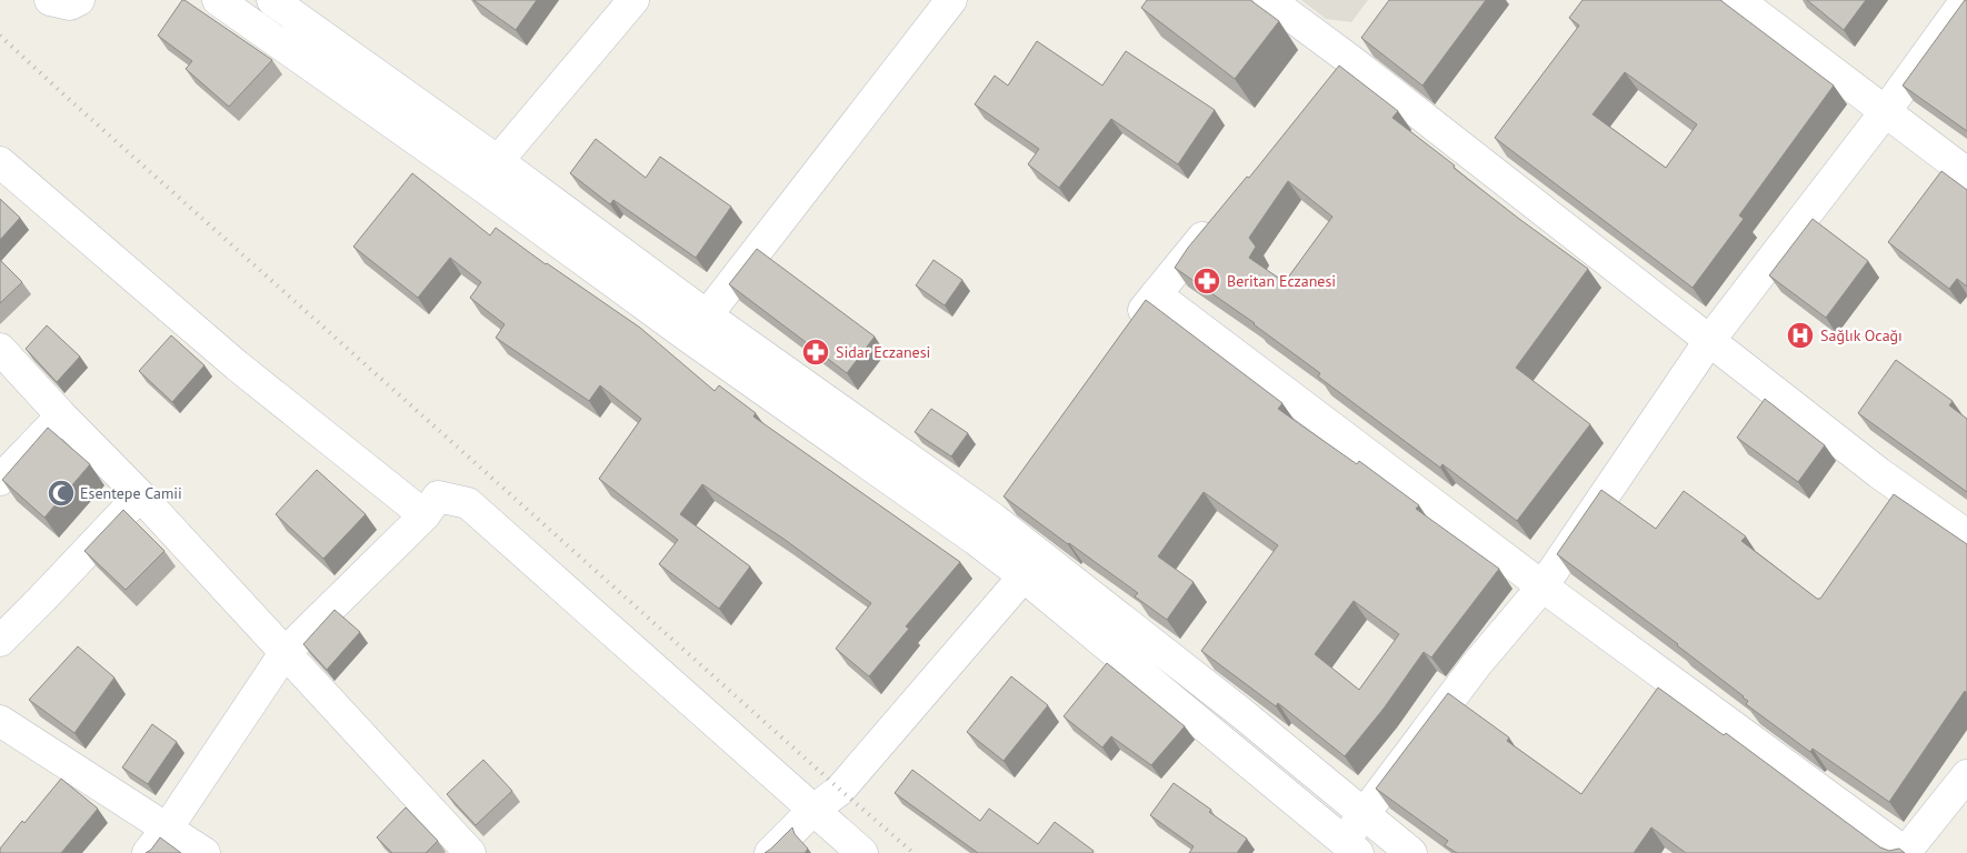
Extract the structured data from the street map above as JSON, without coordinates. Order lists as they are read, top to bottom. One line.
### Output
{"places":{"pharmacy":["Beritan Eczanesi","Sidar Eczanesi"],"hospital":["Sağlık Ocağı"],"mosque":["Esentepe Camii"]}}
